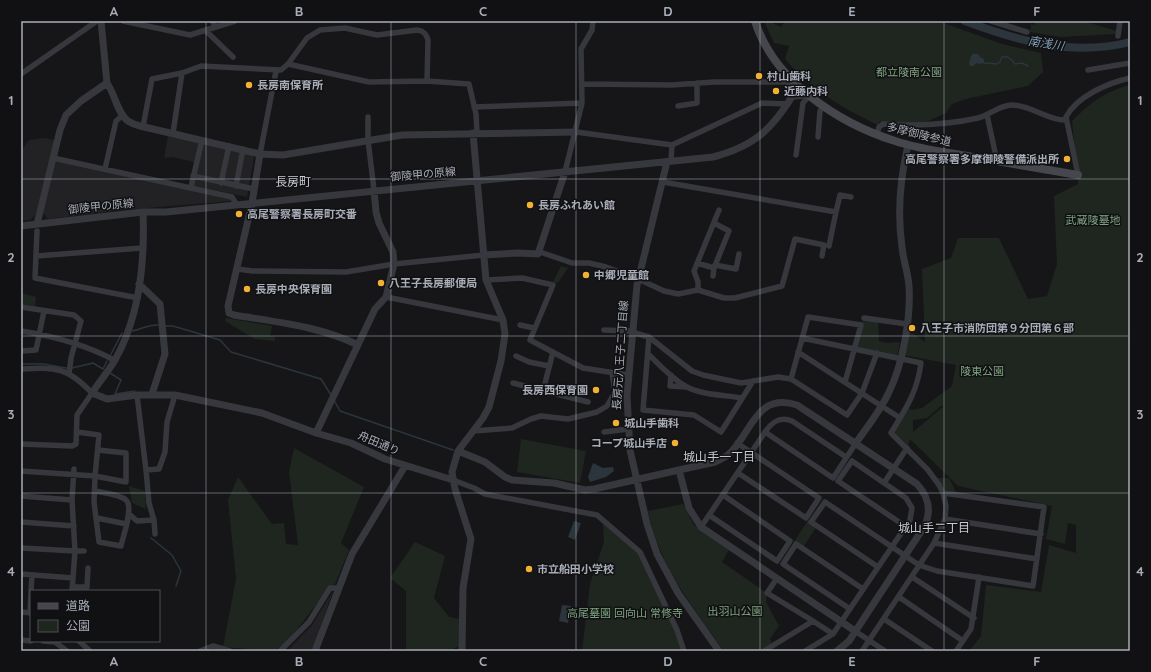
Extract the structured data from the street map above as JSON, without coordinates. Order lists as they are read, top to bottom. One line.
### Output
{"streets":{"main road":["多摩御陵参道"],"street":["御陵甲の原線","長房元八王子二丁目線","舟田通り"]},"crossings":[["多摩御陵参道","御陵甲の原線"],["御陵甲の原線","長房元八王子二丁目線"]],"districts":["長房町","城山手一丁目","城山手二丁目"],"water":["南浅川"],"parks":["都立陵南公園","武蔵陵墓地","陵東公園","出羽山公園","高尾墓園 回向山 常修寺"],"places":["村山歯科","長房南保育所","近藤内科","高尾警察署多摩御陵警備派出所","長房ふれあい館","高尾警察署長房町交番","中郷児童館","八王子長房郵便局","長房中央保育園","八王子市消防団第９分団第６部","長房西保育園","城山手歯科","コープ城山手店","市立船田小学校"],"legend":["道路","公園"],"grid":{"columns":["A","B","C","D","E","F"],"rows":["1","2","3","4"]}}
